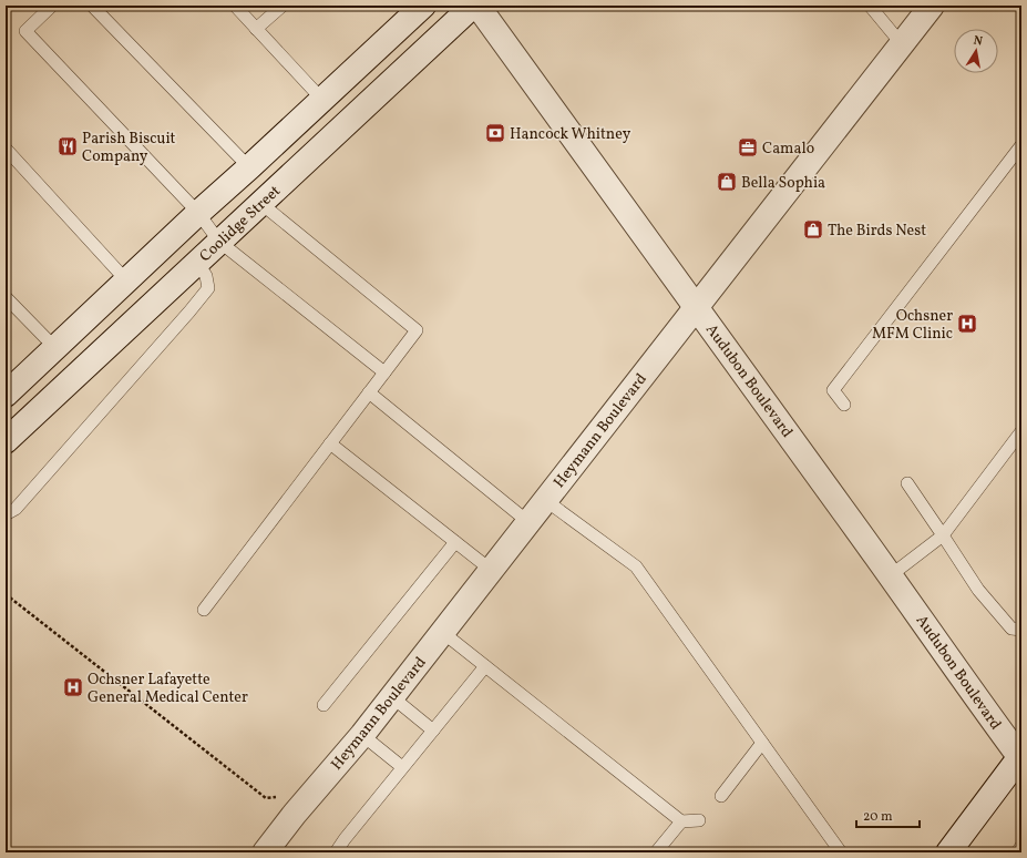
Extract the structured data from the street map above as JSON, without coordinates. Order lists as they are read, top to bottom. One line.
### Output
{"streets":{"street":["Coolidge Street","Audubon Boulevard","Heymann Boulevard"]},"crossings":[["Audubon Boulevard","Heymann Boulevard"]],"places":{"bank":["Hancock Whitney"],"restaurant":["Parish Biscuit Company"],"office":["Camalo"],"shop":["Bella Sophia","The Birds Nest"],"hospital":["Ochsner MFM Clinic","Ochsner Lafayette General Medical Center"]},"scale_bar":"20 m","north":"top"}
